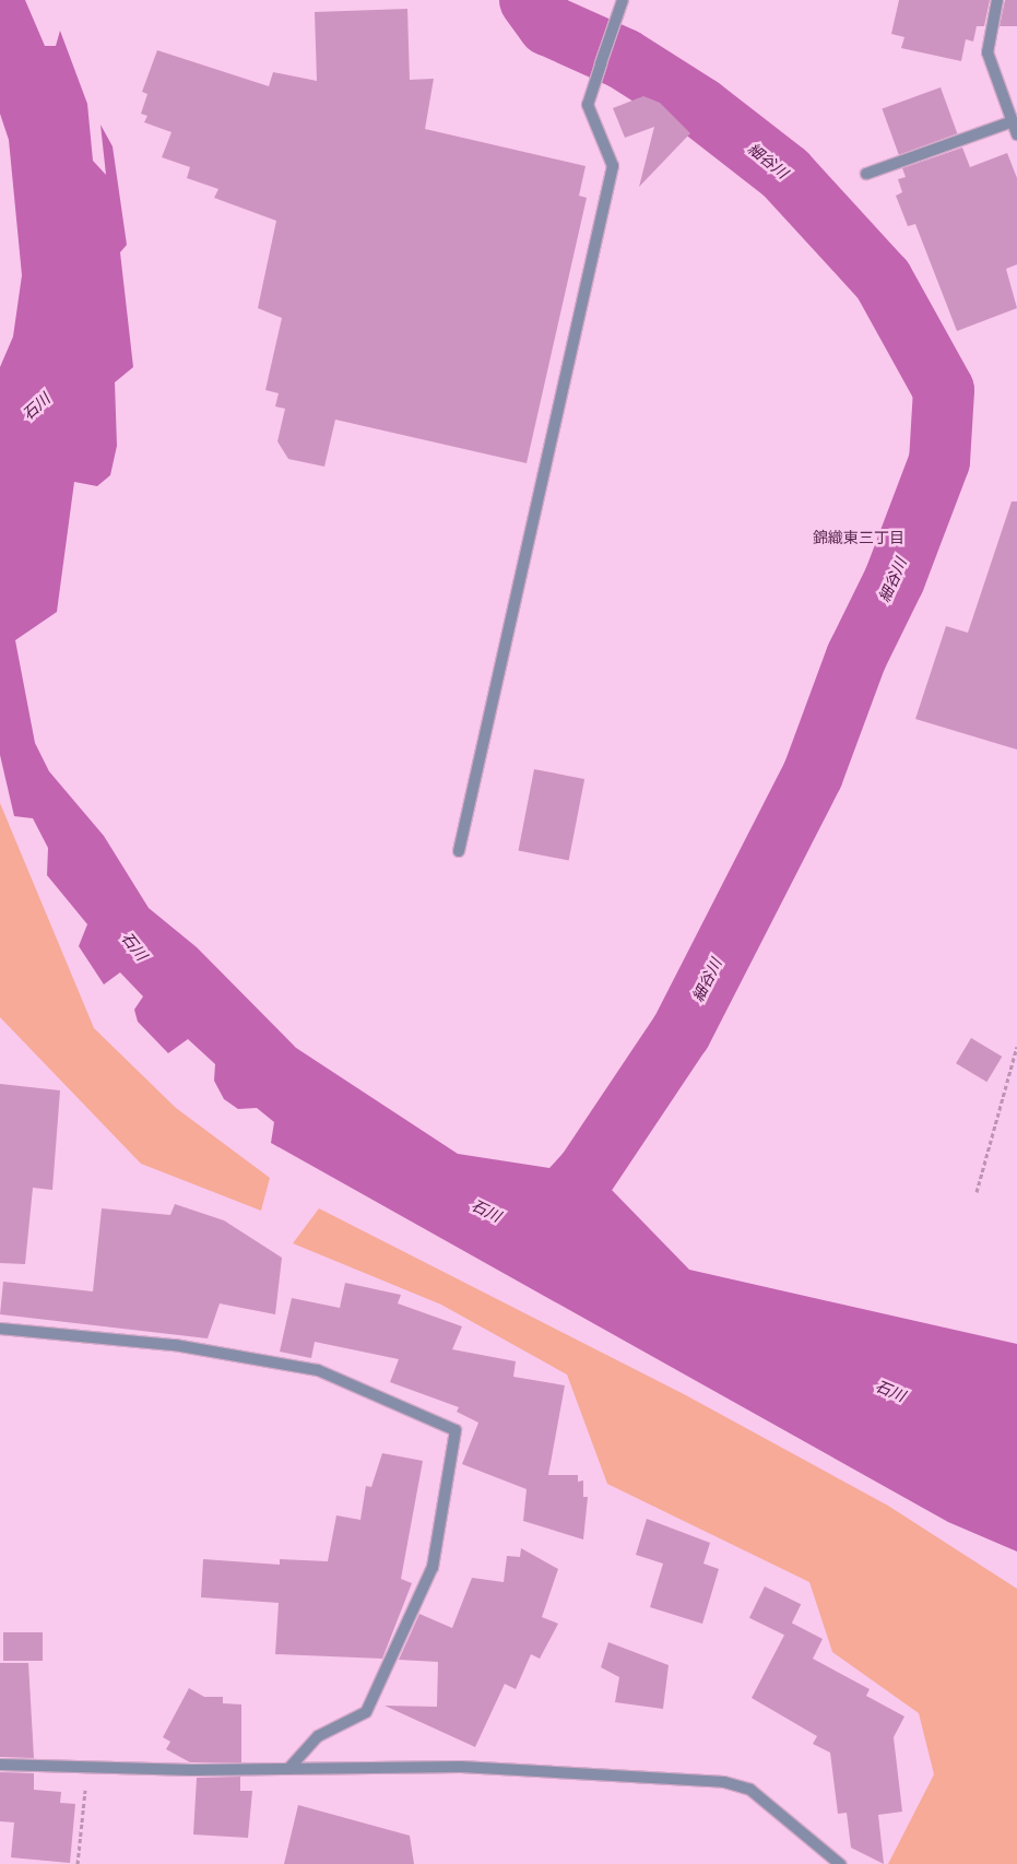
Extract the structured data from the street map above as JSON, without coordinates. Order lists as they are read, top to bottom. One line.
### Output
{"districts":["錦織東三丁目"],"water":["細谷川","石川"]}
